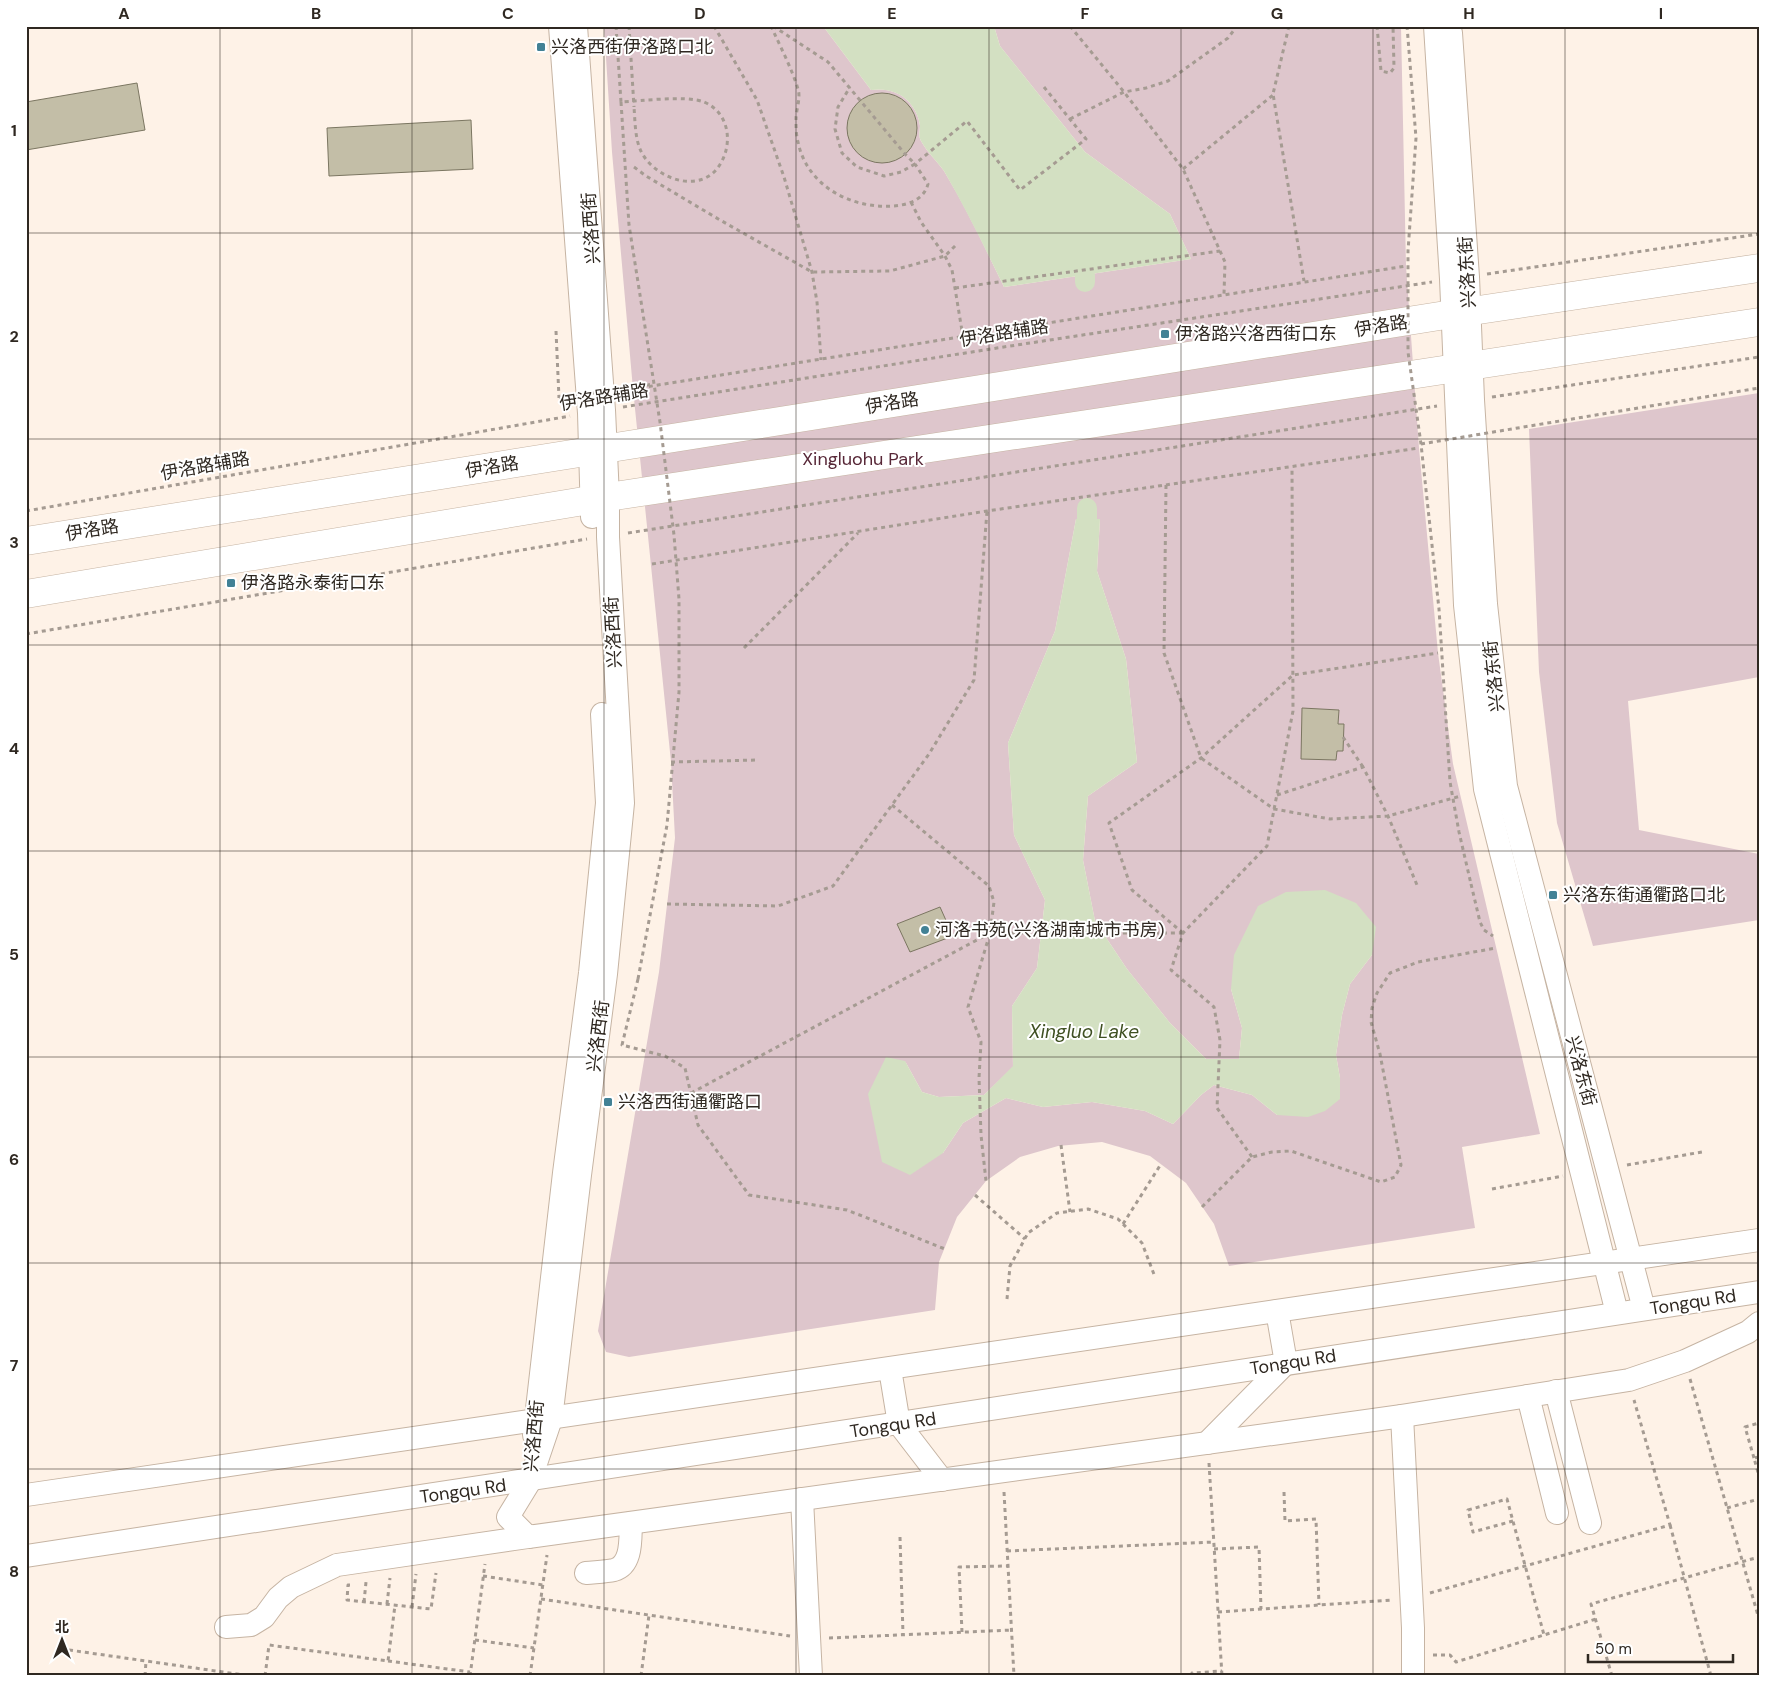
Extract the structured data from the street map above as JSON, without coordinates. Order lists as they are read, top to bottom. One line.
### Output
{"streets":{"main road":["伊洛路"],"street":["兴洛西街","兴洛东街","Tongqu Rd"],"path":["伊洛路辅路"]},"crossings":[["兴洛西街","伊洛路"],["兴洛西街","伊洛路辅路"],["兴洛西街","Tongqu Rd"],["兴洛东街","伊洛路"],["兴洛东街","Tongqu Rd"]],"water":["Xingluo Lake"],"parks":["Xingluohu Park"],"places":{"transit":["兴洛西街伊洛路口北","伊洛路兴洛西街口东","伊洛路永泰街口东","兴洛东街通衢路口北","兴洛西街通衢路口"],"other":["河洛书苑(兴洛湖南城市书房)"]},"scale_bar":"50 m","north":"top","grid":{"columns":["A","B","C","D","E","F","G","H","I"],"rows":["1","2","3","4","5","6","7","8"]}}
